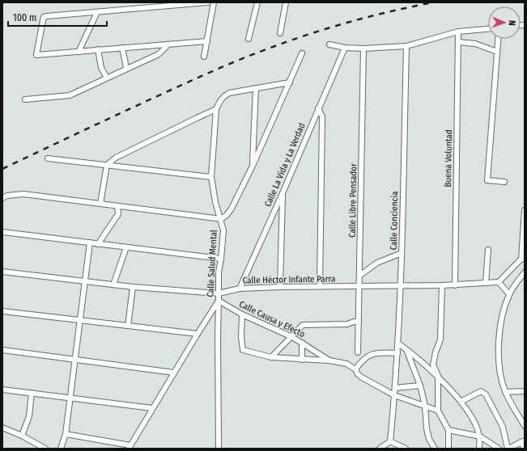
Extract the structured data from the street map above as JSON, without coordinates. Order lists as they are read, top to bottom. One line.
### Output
{"streets":{"street":["Buena Voluntad","Calle La Vida y La Verdad","Calle Libre Pensador","Calle Conciencia","Calle Salud Mental","Calle Héctor Infante Parra","Calle Causa y Efecto"]},"crossings":[["Buena Voluntad","Calle Héctor Infante Parra"],["Calle La Vida y La Verdad","Calle Héctor Infante Parra"],["Calle Libre Pensador","Calle Héctor Infante Parra"],["Calle Conciencia","Calle Héctor Infante Parra"],["Calle Conciencia","Calle Causa y Efecto"],["Calle Salud Mental","Calle Héctor Infante Parra"],["Calle Salud Mental","Calle Causa y Efecto"]],"scale_bar":"100 m","north":"right"}
